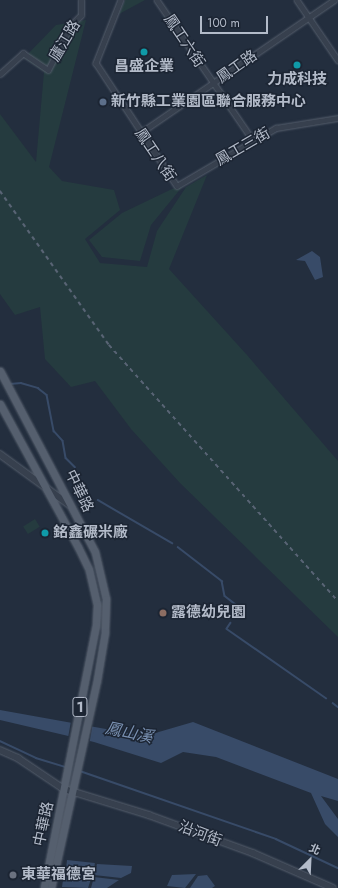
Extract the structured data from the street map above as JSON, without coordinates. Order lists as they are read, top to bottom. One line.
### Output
{"streets":{"main road":["中華路","1"],"street":["廬江路","鳳工六街","鳳工路","鳳工三街","鳳工八街","沿河街"]},"crossings":[["鳳工六街","鳳工路"],["鳳工六街","鳳工三街"],["鳳工路","鳳工八街"],["鳳工三街","鳳工八街"],["中華路","沿河街"]],"water":["鳳山溪"],"places":["昌盛企業","力成科技","新竹縣工業園區聯合服務中心","銘鑫碾米廠","露德幼兒園","東華福德宮"],"scale_bar":"100 m","north":"top right"}
